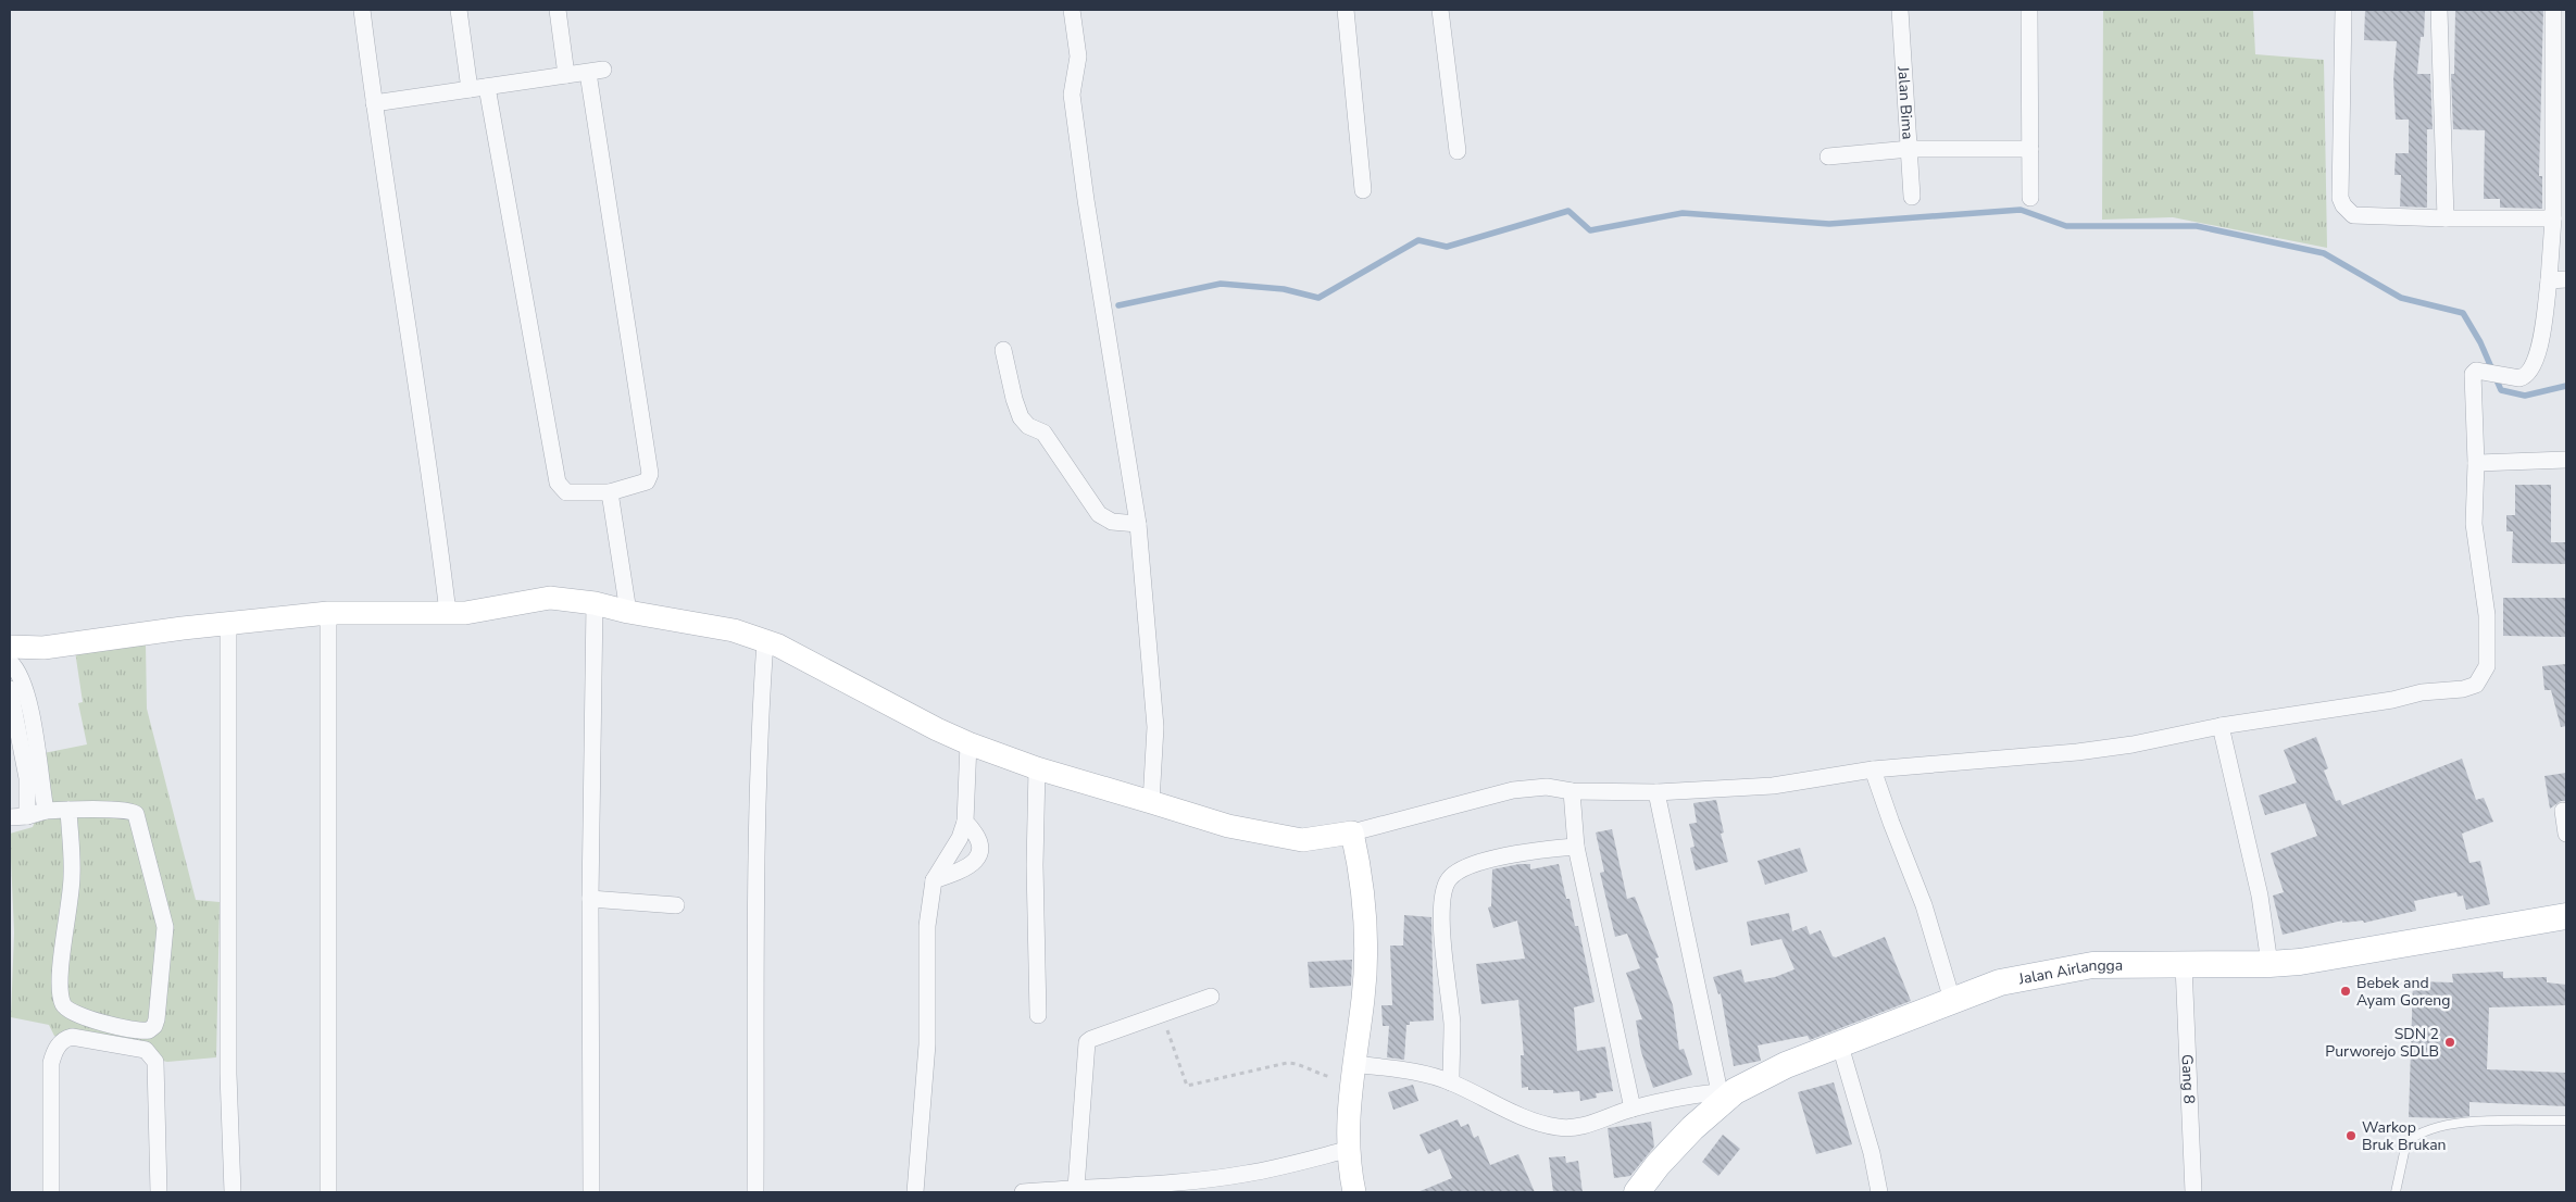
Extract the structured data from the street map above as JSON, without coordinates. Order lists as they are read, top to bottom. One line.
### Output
{"streets":{"main road":["Jalan Airlangga"],"street":["Jalan Bima","Gang 8"]},"crossings":[["Jalan Airlangga","Gang 8"]],"places":["Bebek and Ayam Goreng","SDN 2 Purworejo SDLB","Warkop Bruk Brukan"]}
